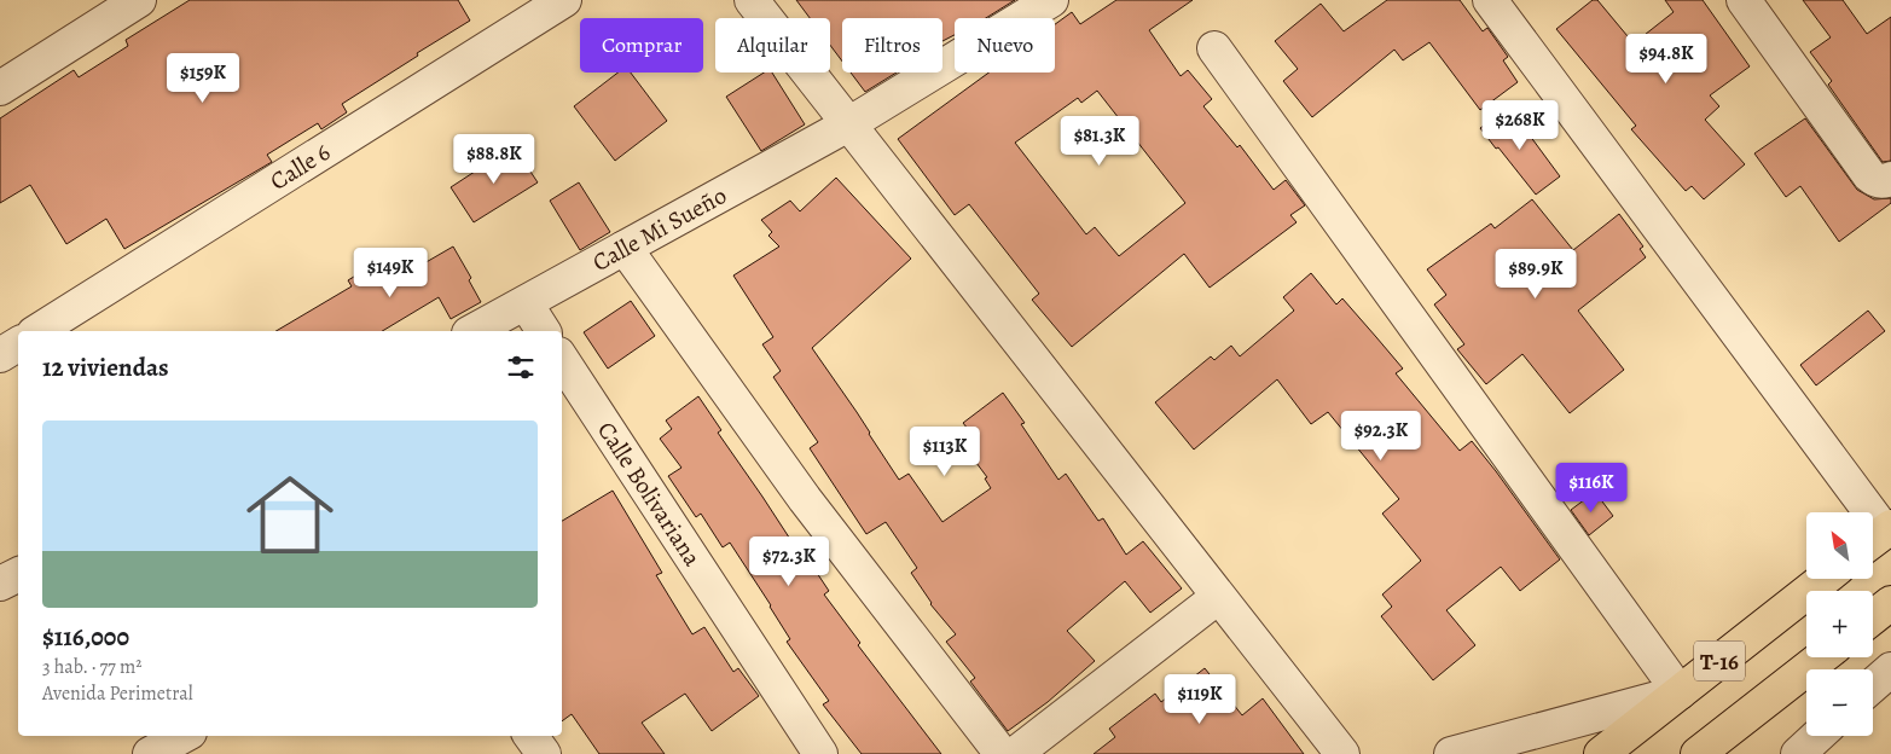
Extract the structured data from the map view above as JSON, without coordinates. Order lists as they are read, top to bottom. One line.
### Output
{"streets":{"highway":["T-16"],"street":["Calle 6","Calle Mi Sueño","Calle Bolivariana"]},"north":"top left","page":{"chip":["Comprar","Alquilar","Filtros","Nuevo"],"price":["$94.8K","$159K","$268K","$81.3K","$88.8K","$149K","$89.9K","$92.3K","$113K","$116K","$72.3K","$119K"],"heading":"12 viviendas","list":[{"name":"$116,000","note":"3 hab. · 77 m² · Avenida Perimetral"}],"map_buttons":["+","−"]}}
